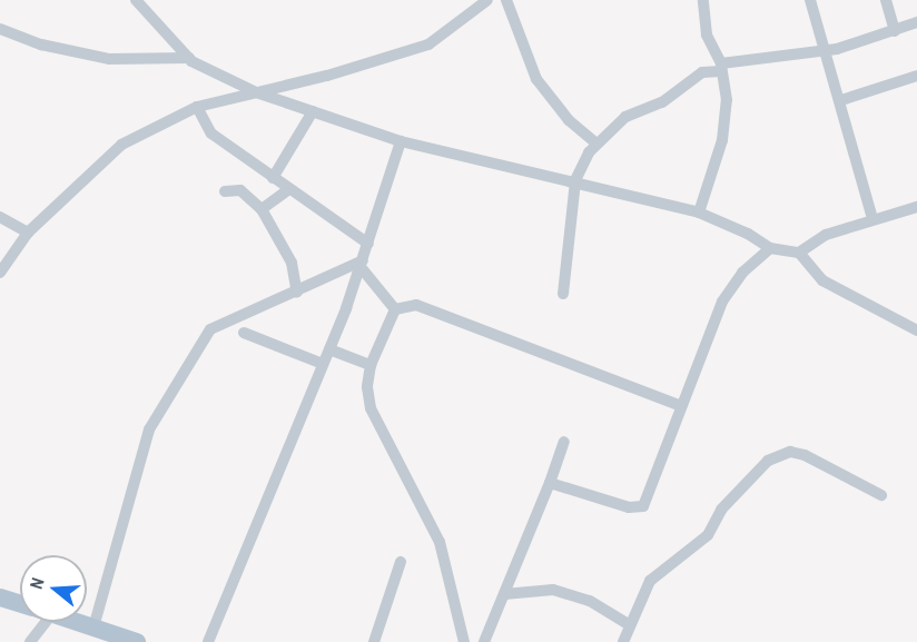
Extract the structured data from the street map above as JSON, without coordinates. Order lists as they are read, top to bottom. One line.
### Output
{"north":"left"}
